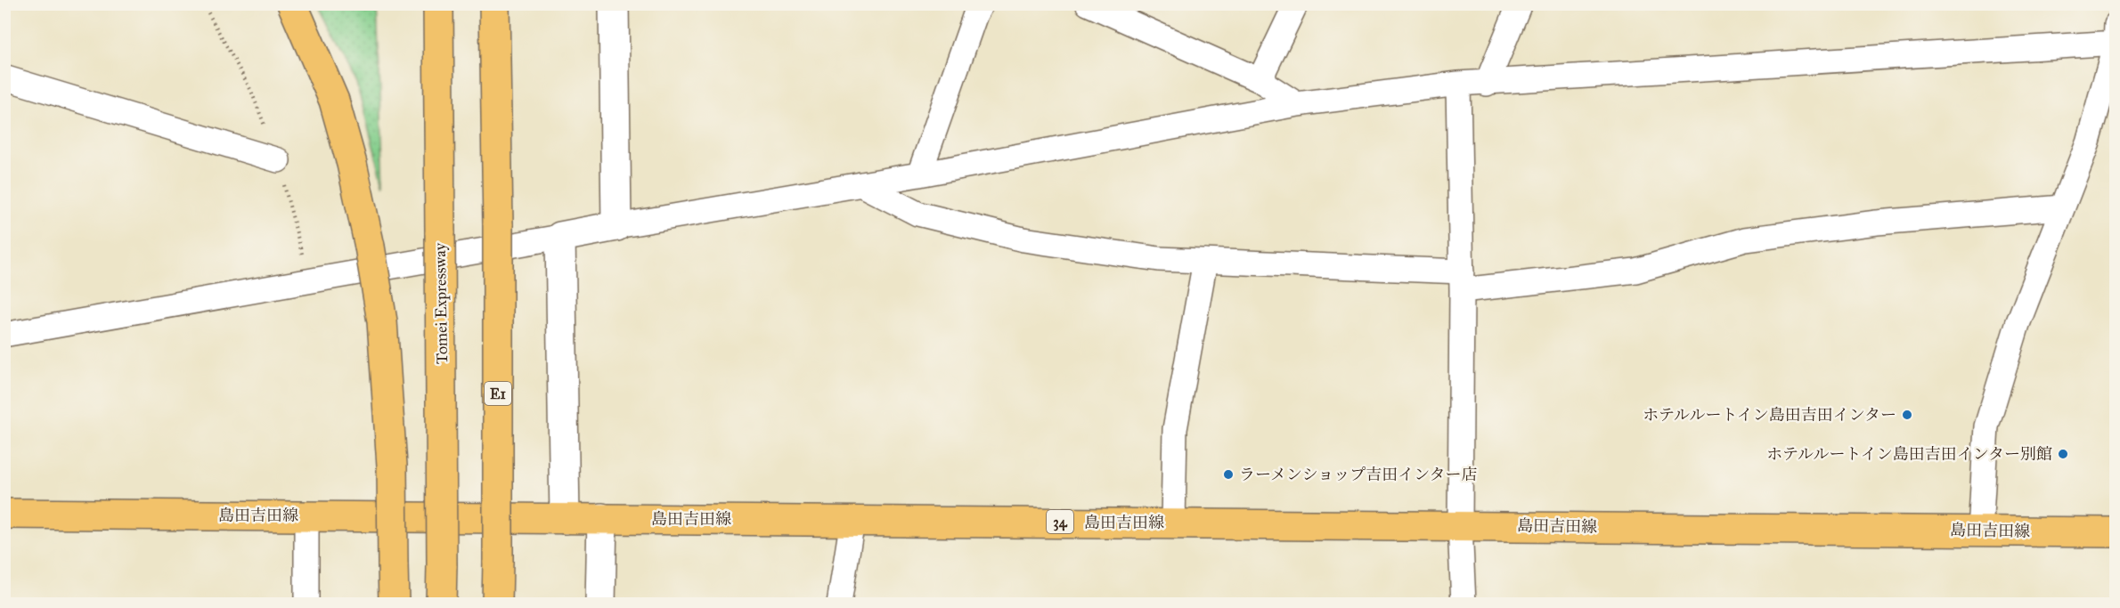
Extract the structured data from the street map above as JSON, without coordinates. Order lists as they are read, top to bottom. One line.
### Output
{"streets":{"main road":["Tomei Expressway","E1","島田吉田線","34"]},"places":["ホテルルートイン島田吉田インター","ホテルルートイン島田吉田インター別館","ラーメンショップ吉田インター店"]}
